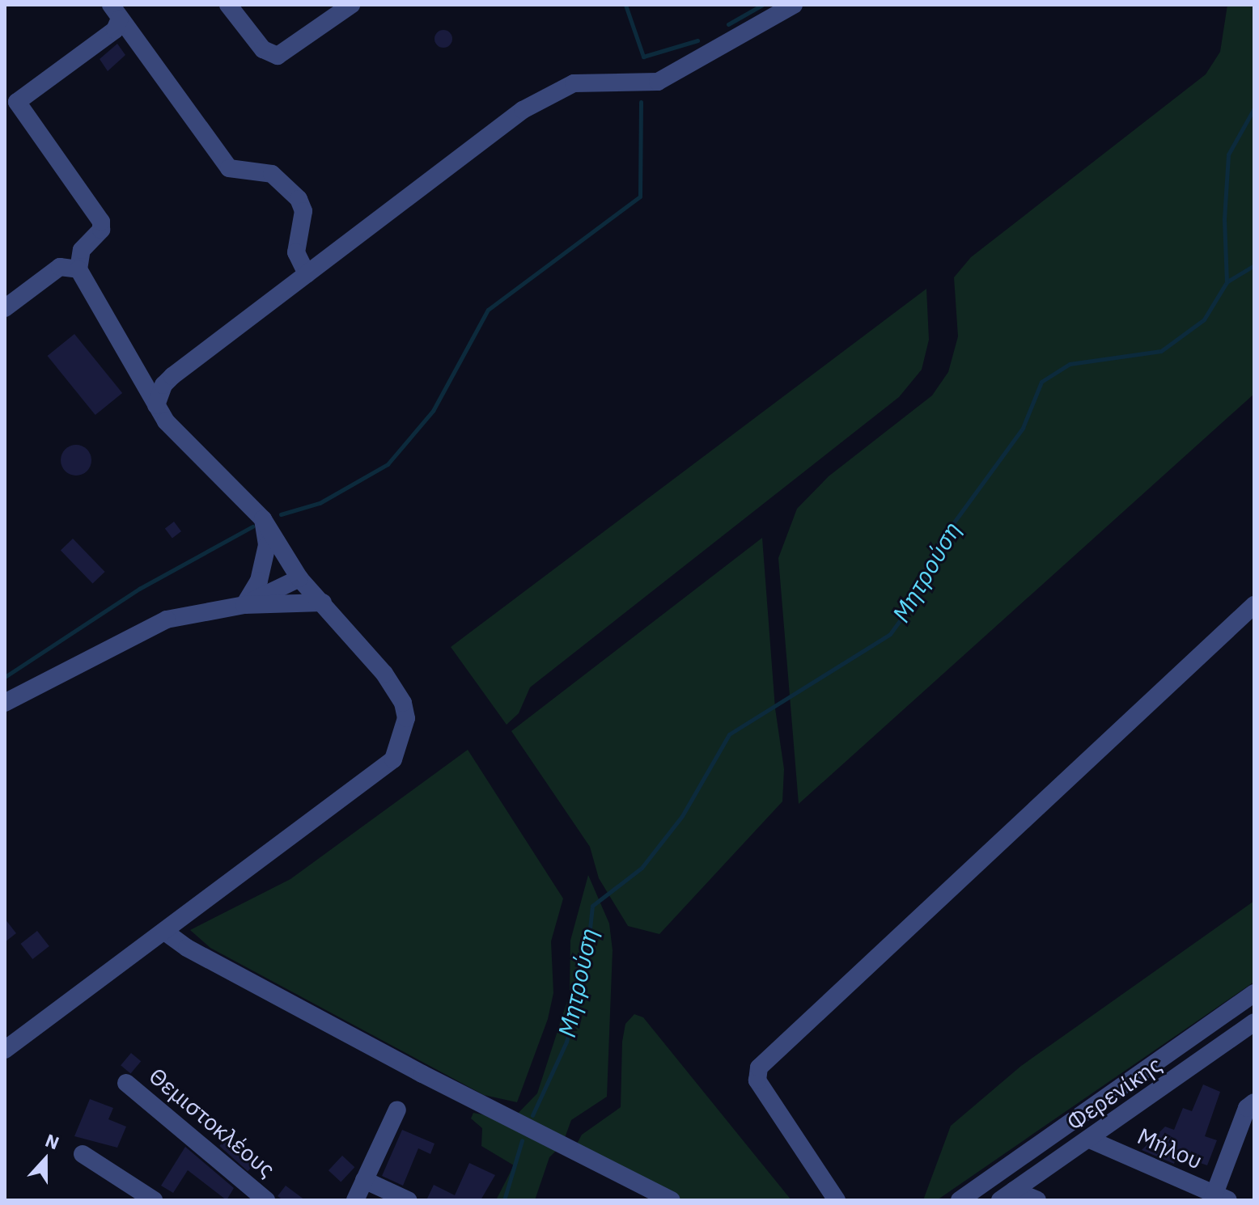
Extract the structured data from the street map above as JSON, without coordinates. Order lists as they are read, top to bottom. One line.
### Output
{"streets":{"street":["Φερενίκης","Θεμιστοκλέους","Μήλου"]},"crossings":[["Φερενίκης","Μήλου"]],"water":["Μητρούση"],"north":"top"}
